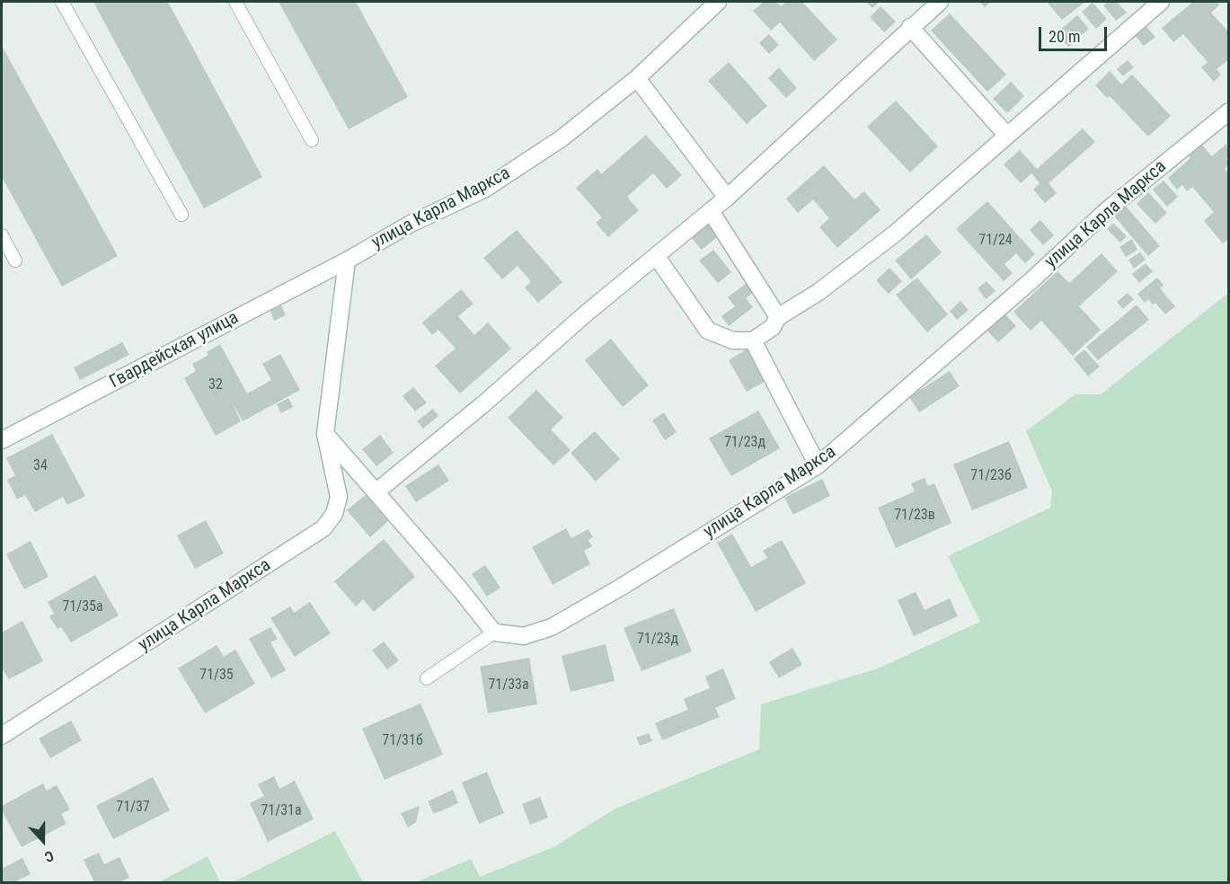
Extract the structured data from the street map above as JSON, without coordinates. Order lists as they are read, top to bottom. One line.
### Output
{"streets":{"street":["улица Карла Маркса","Гвардейская улица"]},"crossings":[["улица Карла Маркса","Гвардейская улица"]],"house_numbers":["71/24","32","71/23д","34","71/23б","71/23в","71/35а","71/23д","71/35","71/33а","71/31б","71/37","71/31а"],"scale_bar":"20 m","north":"bottom"}
